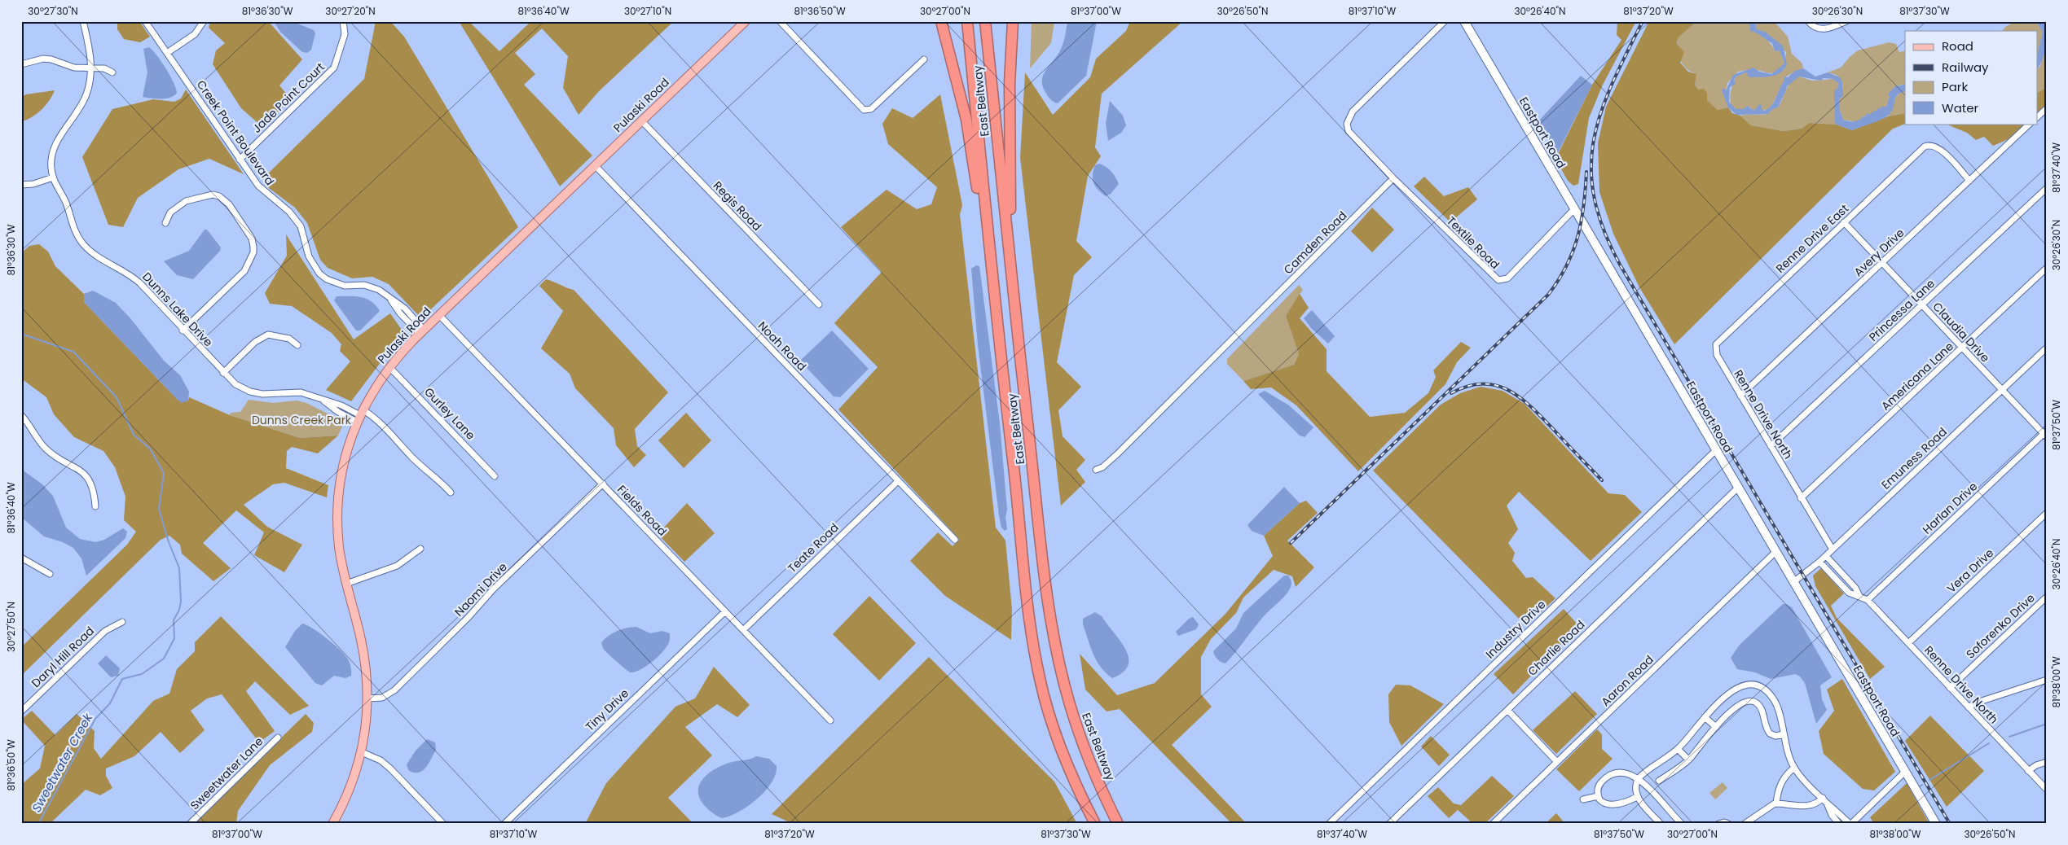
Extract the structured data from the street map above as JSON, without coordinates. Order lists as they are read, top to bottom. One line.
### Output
{"streets":{"highway":["East Beltway"],"main road":["Pulaski Road"],"street":["Jade Point Court","Creek Point Boulevard","Eastport Road","Regis Road","Renne Drive East","Camden Road","Textile Road","Avery Drive","Dunns Lake Drive","Princessa Lane","Claudia Drive","Noah Road","Americana Lane","Gurley Lane","Renne Drive North","Emuness Road","Harlan Drive","Fields Road","Teate Road","Vera Drive","Naomi Drive","Soforenko Drive","Industry Drive","Charlie Road","Daryl Hill Road","Aaron Road","Tiny Drive","Sweetwater Lane"]},"crossings":[["Jade Point Court","Creek Point Boulevard"],["Pulaski Road","Creek Point Boulevard"],["Pulaski Road","Regis Road"],["Pulaski Road","Dunns Lake Drive"],["Pulaski Road","Noah Road"],["Pulaski Road","Gurley Lane"],["Pulaski Road","Fields Road"],["Pulaski Road","Naomi Drive"],["Eastport Road","Textile Road"],["Eastport Road","Emuness Road"],["Eastport Road","Industry Drive"],["Eastport Road","Charlie Road"],["Eastport Road","Aaron Road"],["Renne Drive East","Avery Drive"],["Renne Drive East","Claudia Drive"],["Renne Drive East","Renne Drive North"],["Camden Road","Textile Road"],["Avery Drive","Claudia Drive"],["Avery Drive","Renne Drive North"],["Princessa Lane","Claudia Drive"],["Princessa Lane","Renne Drive North"],["Claudia Drive","Americana Lane"],["Claudia Drive","Emuness Road"],["Claudia Drive","Harlan Drive"],["Noah Road","Teate Road"],["Americana Lane","Renne Drive North"],["Renne Drive North","Emuness Road"],["Renne Drive North","Harlan Drive"],["Renne Drive North","Vera Drive"],["Renne Drive North","Soforenko Drive"],["Fields Road","Teate Road"],["Fields Road","Naomi Drive"],["Fields Road","Tiny Drive"]],"water":["Sweetwater Creek"],"parks":["Dunns Creek Park"],"legend":["Road","Railway","Park","Water"],"coordinates":["30°27'30\"N","81°36'30\"W","30°27'20\"N","81°36'40\"W","30°27'10\"N","81°36'50\"W","30°27'00\"N","81°37'00\"W","30°26'50\"N","81°37'10\"W","30°26'40\"N","81°37'20\"W","30°26'30\"N","81°37'30\"W","81°37'40\"W","81°37'50\"W","30°27'50\"N","81°38'00\"W"]}
